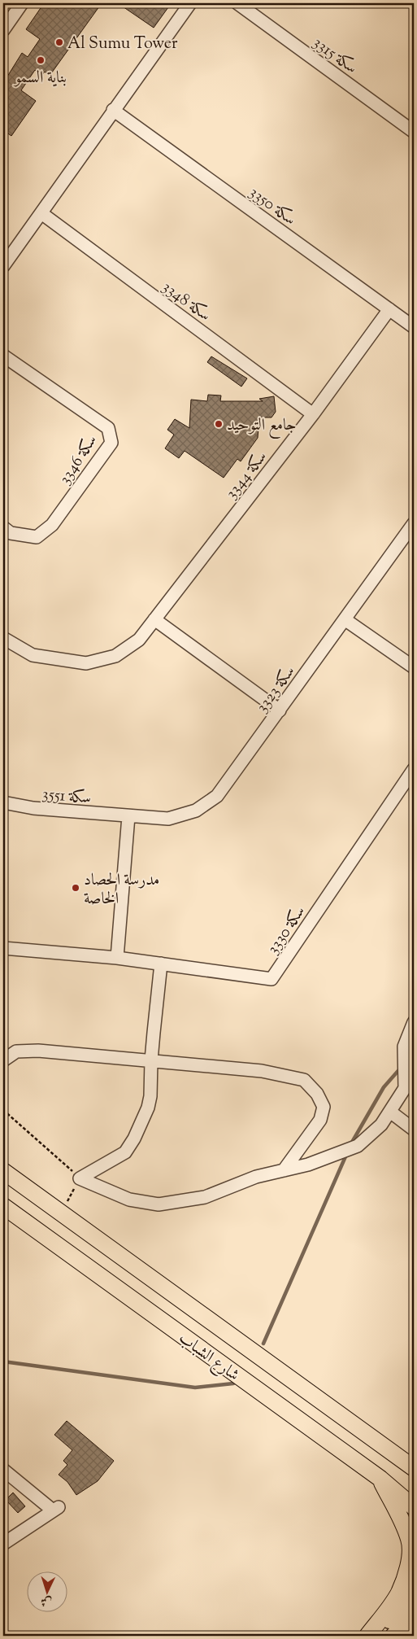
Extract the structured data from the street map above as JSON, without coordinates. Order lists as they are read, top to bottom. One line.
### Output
{"streets":{"main road":["شارع الشباب"],"street":["سكة 3315","سكة 3350","سكة 3348","سكة 3346","سكة 3344","سكة 3323","سكة 3551","سكة 3330"]},"crossings":[["سكة 3350","سكة 3344"],["سكة 3348","سكة 3344"],["سكة 3323","سكة 3551"]],"places":["Al Sumu Tower","بناية السمو","جامع التوحيد","مدرسة الحصاد الخاصة"],"north":"bottom"}
